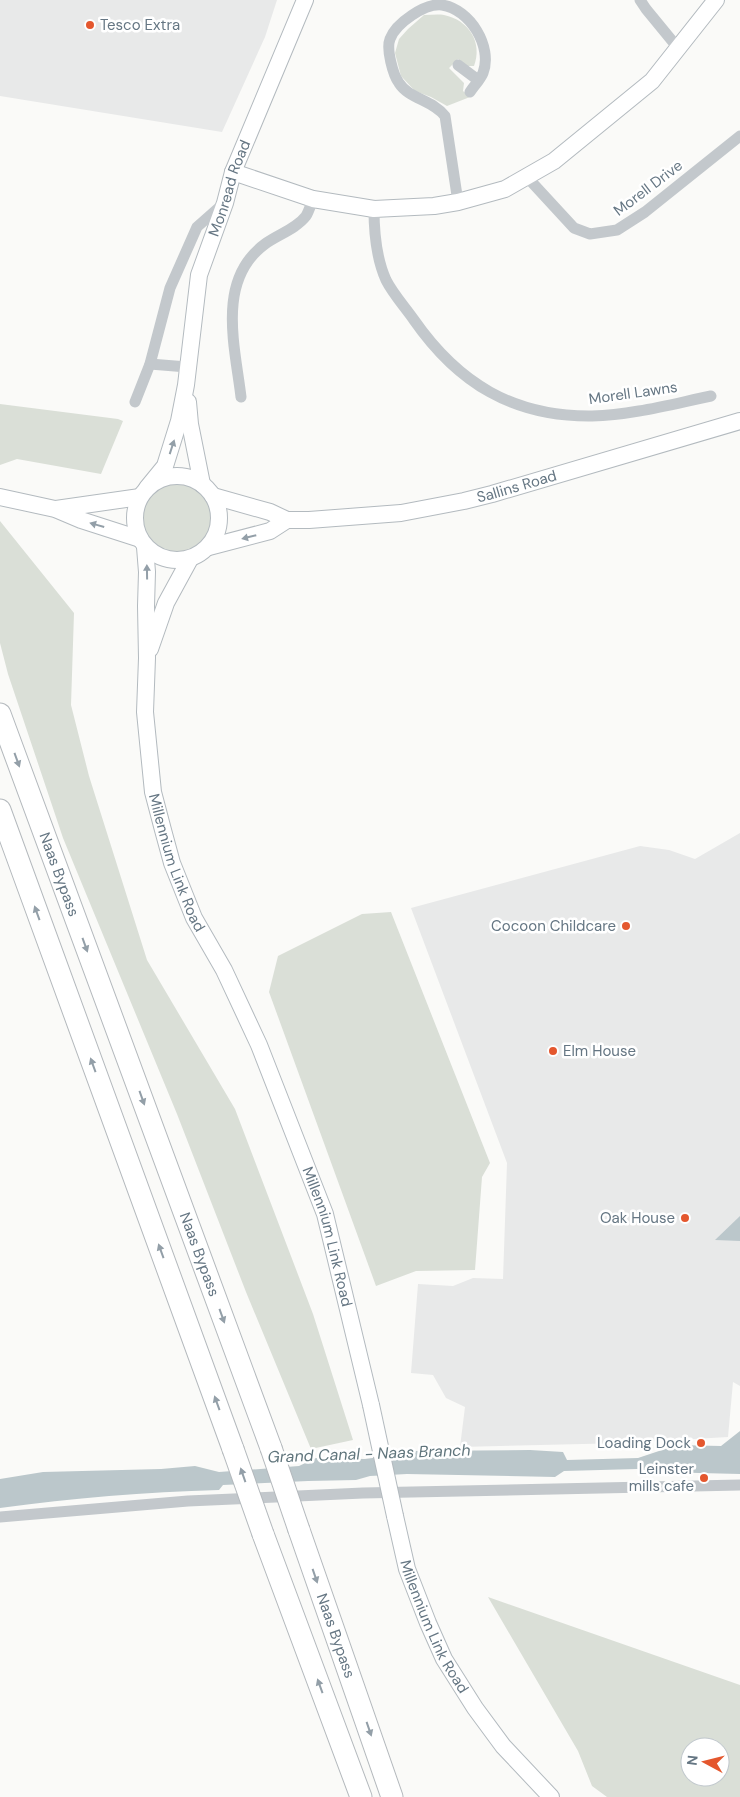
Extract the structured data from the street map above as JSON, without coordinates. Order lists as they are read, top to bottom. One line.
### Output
{"streets":{"highway":["Naas Bypass"],"main road":["Monread Road","Sallins Road","Millennium Link Road"],"street":["Morell Drive","Morell Lawns"]},"crossings":[["Monread Road","Sallins Road"],["Monread Road","Millennium Link Road"],["Sallins Road","Millennium Link Road"]],"water":["Grand Canal - Naas Branch"],"places":["Tesco Extra","Cocoon Childcare","Elm House","Oak House","Loading Dock","Leinster mills cafe"],"north":"left"}
